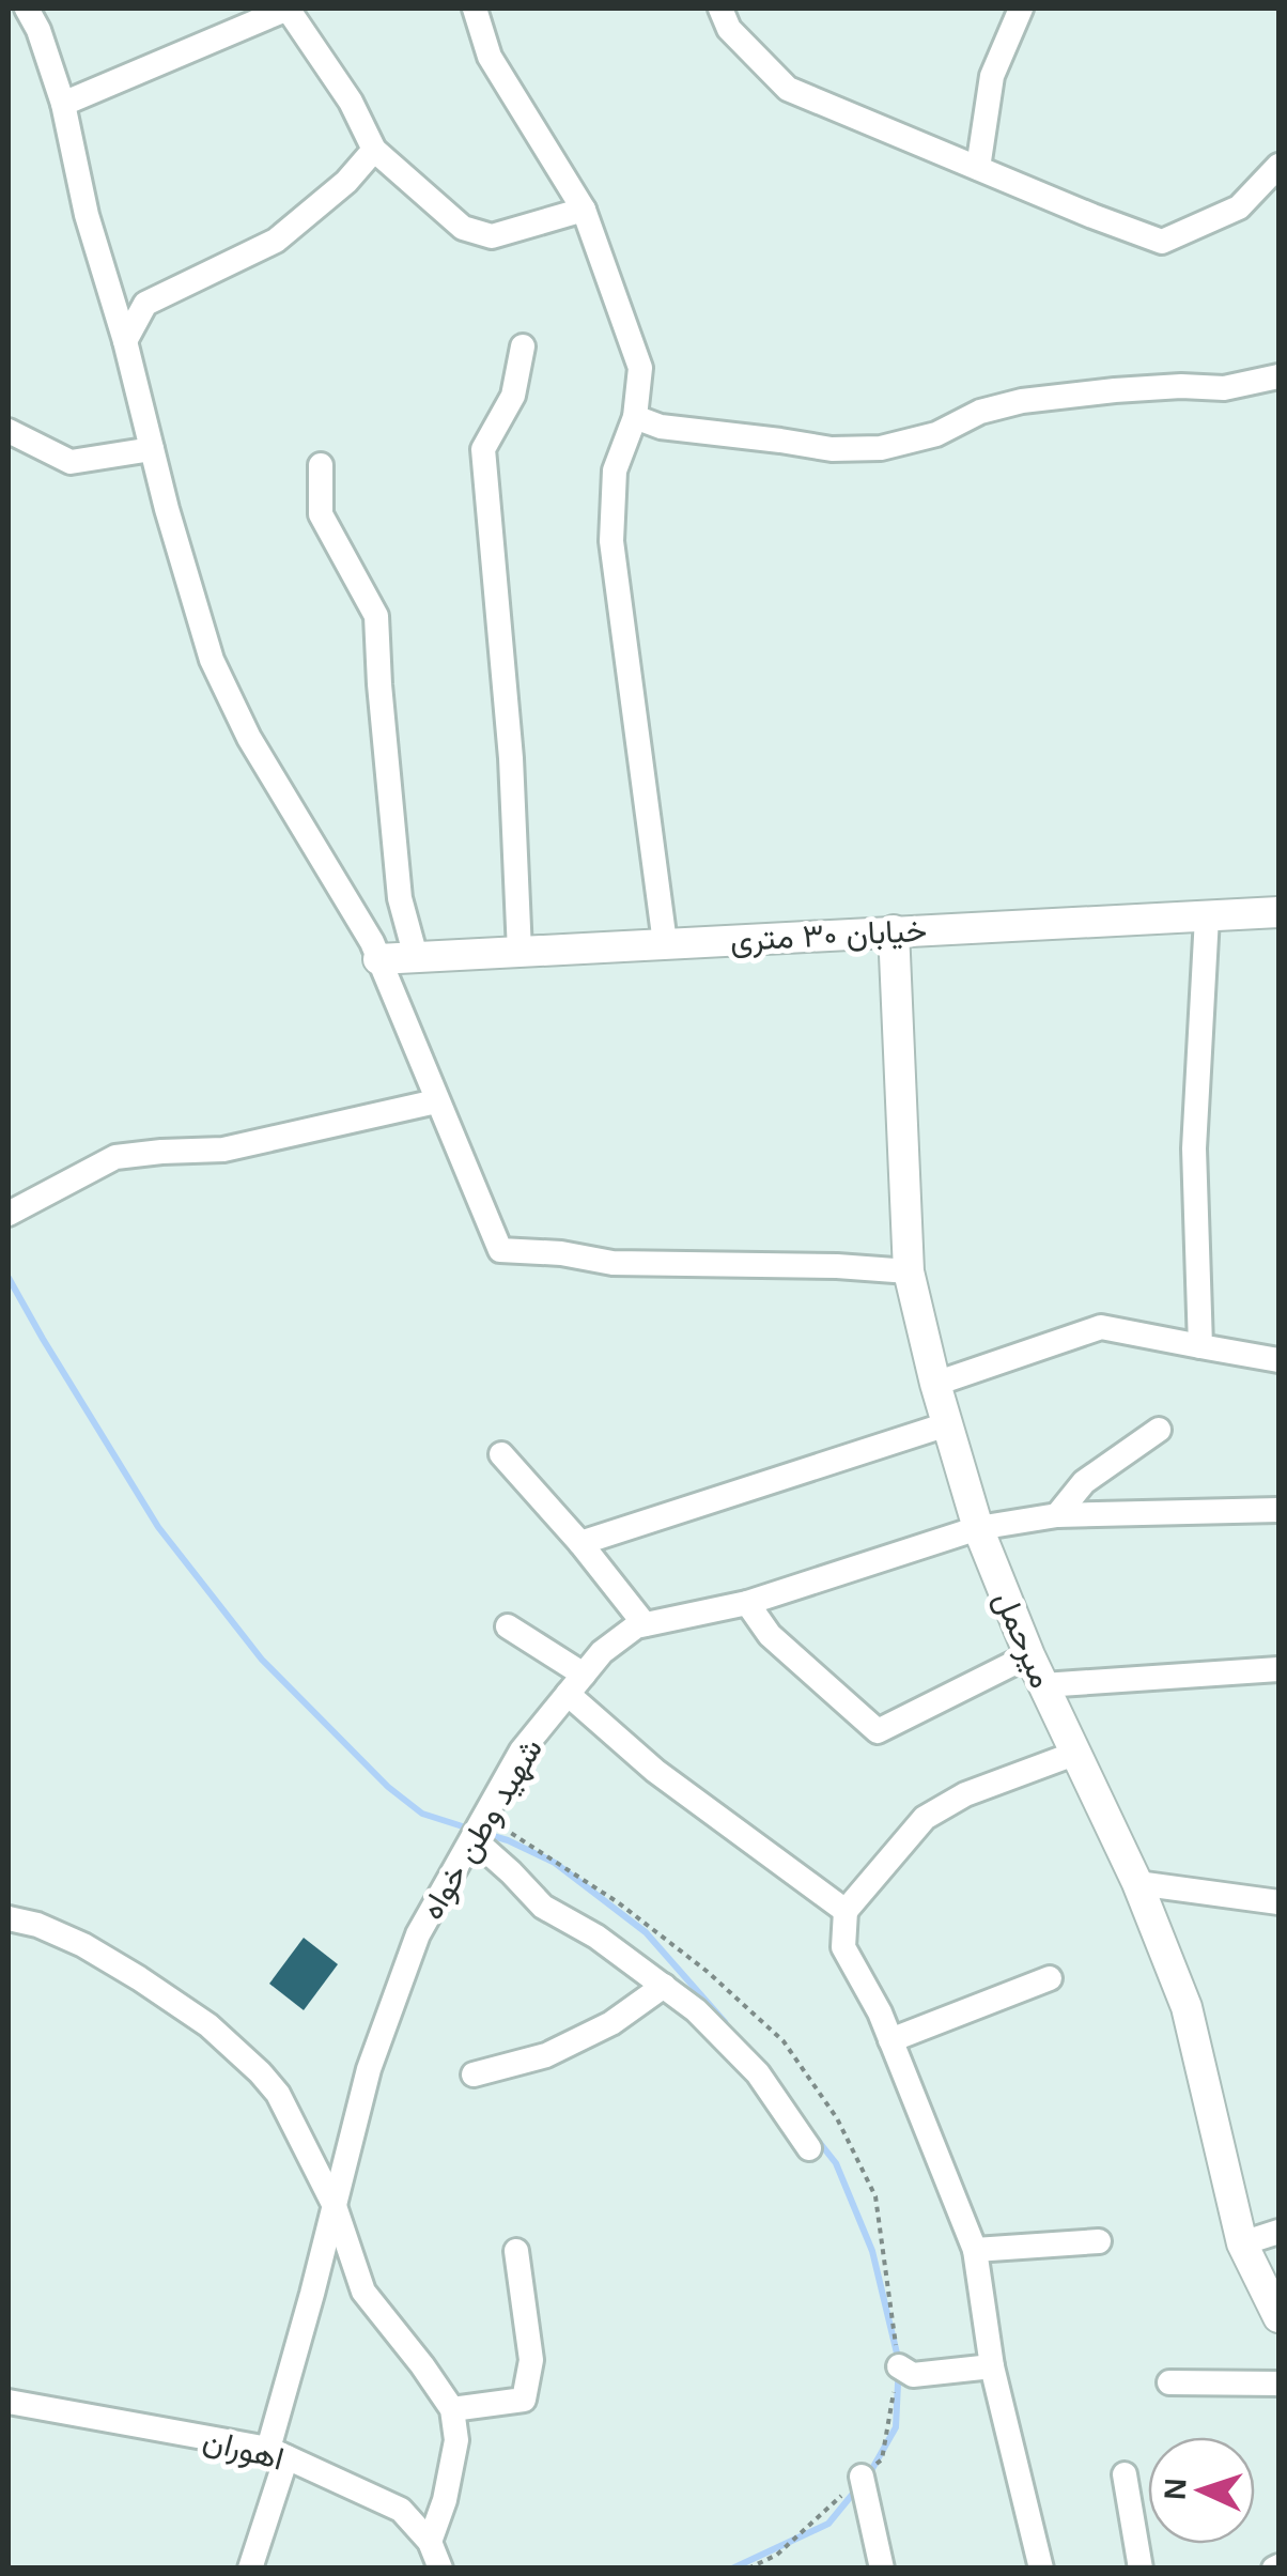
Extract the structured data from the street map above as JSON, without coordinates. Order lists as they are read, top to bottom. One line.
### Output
{"streets":{"street":["خیابان ۳۰ متری","میرحمل","شهید وطن خواه","اهوران"]},"crossings":[["خیابان ۳۰ متری","میرحمل"],["میرحمل","شهید وطن خواه"],["شهید وطن خواه","اهوران"]],"north":"left"}
